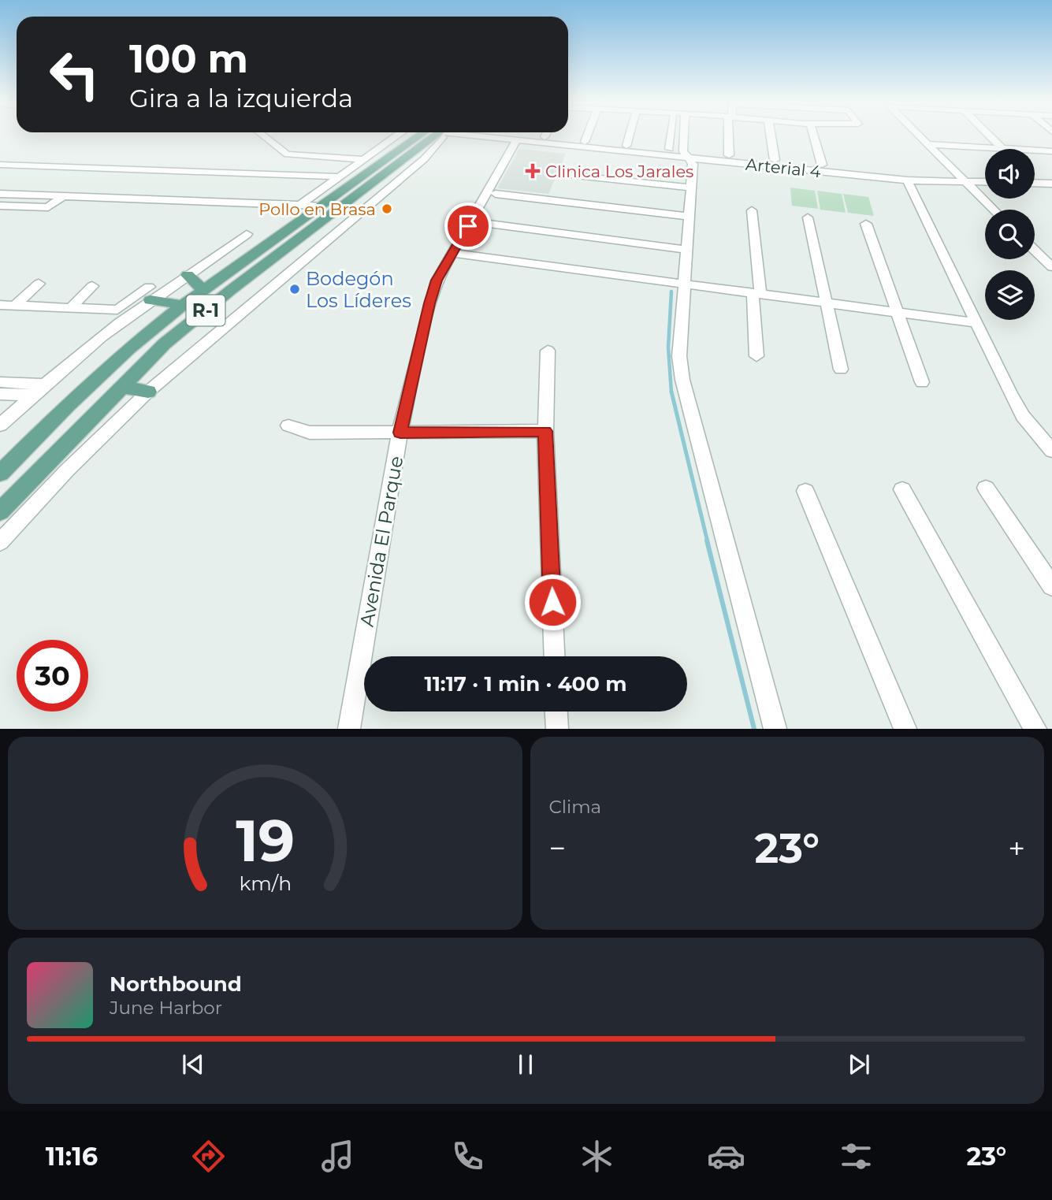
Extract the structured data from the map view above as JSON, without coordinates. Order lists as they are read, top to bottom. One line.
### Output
{"streets":{"main road":["R-1"],"street":["Arterial 4","Avenida El Parque"]},"crossings":[["Arterial 4","Avenida El Parque"]],"places":{"health":["Clinica Los Jarales"],"other":["Pollo en Brasa","Bodegón Los Líderes"]},"page":{"turn":["100 m","Gira a la izquierda"],"limit":"30","trip":"11:17 · 1 min · 400 m","tile":"Clima","heat":["−","23°","+"],"song":["Northbound","June Harbor"],"tabs":["11:16","23°"],"gauge":["19","km/h"]}}
